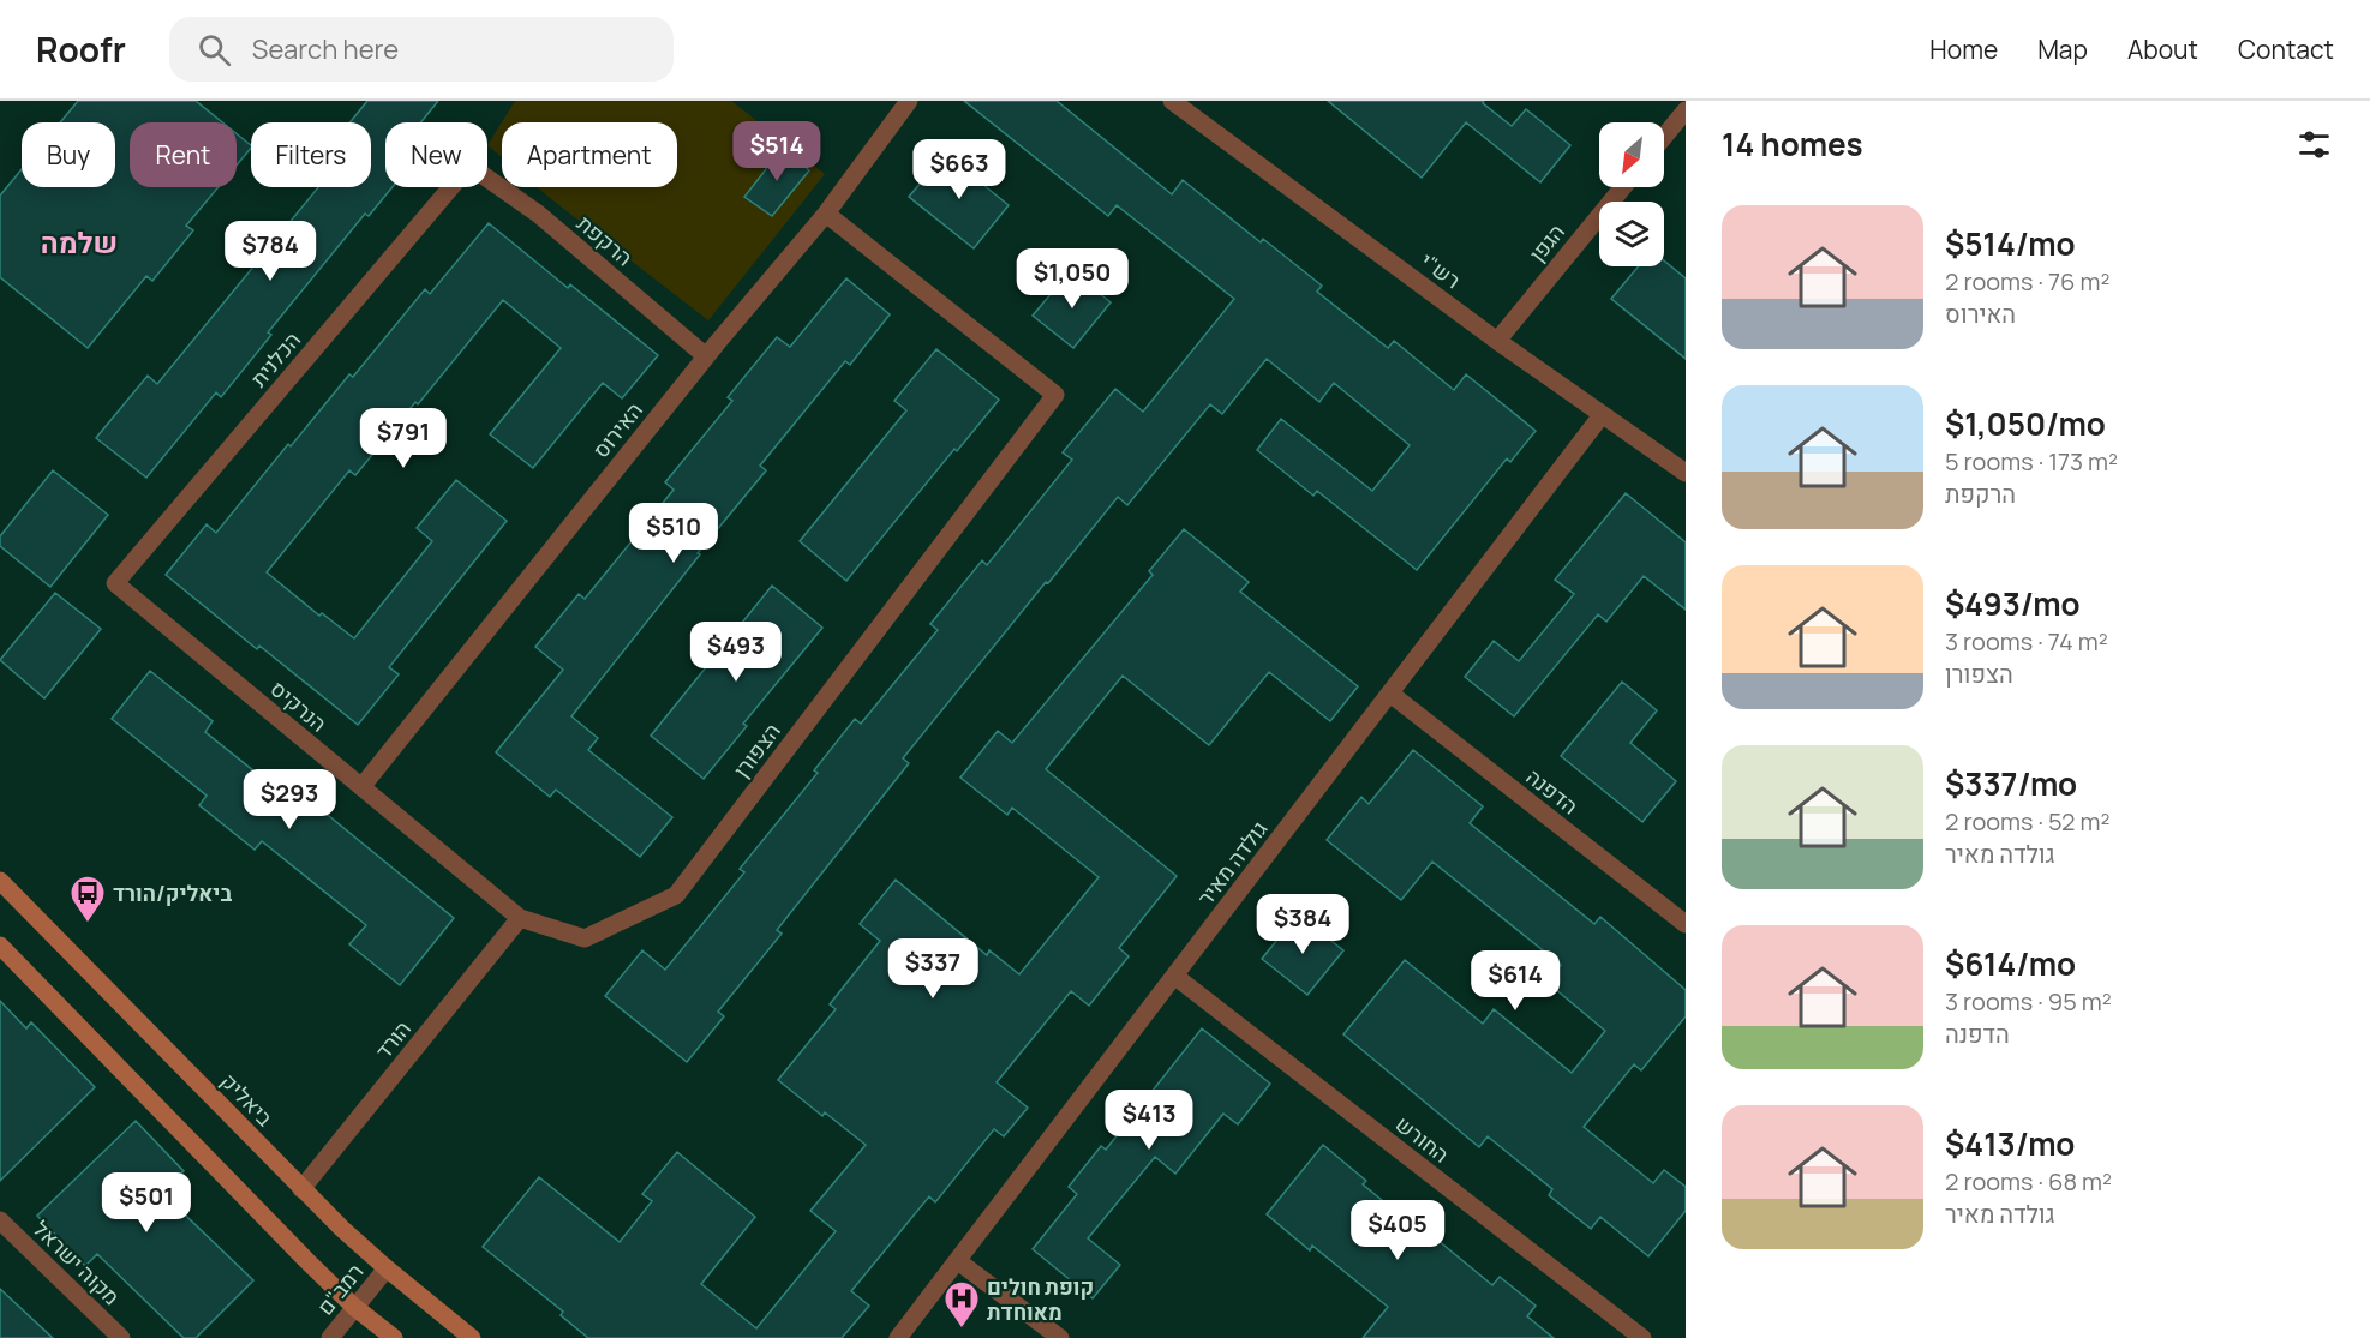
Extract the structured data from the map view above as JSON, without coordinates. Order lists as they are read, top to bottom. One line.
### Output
{"streets":{"main road":["ביאליק"],"street":["הרקפת","הגפן","רש\"י","הכלנית","האירוס","הנרקיס","הצפורן","הדפנה","גולדה מאיר","הורד","החורש","מקוה ישראל","רמב\"ם"]},"crossings":[["הרקפת","האירוס"],["הגפן","רש\"י"],["רש\"י","גולדה מאיר"],["הכלנית","הנרקיס"],["האירוס","הנרקיס"],["האירוס","הצפורן"],["הנרקיס","הצפורן"],["הנרקיס","הורד"],["הצפורן","הורד"],["הדפנה","גולדה מאיר"],["גולדה מאיר","החורש"],["הורד","ביאליק"],["ביאליק","רמב\"ם"]],"districts":["שלמה"],"places":{"bus stop":["ביאליק/הורד"],"hospital":["קופת חולים מאוחדת"]},"north":"bottom left","page":{"header":"Roofr","search":"Search here","nav":["Home","Map","About","Contact"],"heading":"14 homes","price":["$514","$663","$784","$1,050","$791","$510","$493","$293","$384","$337","$614","$413","$501","$405"],"chip":["Buy","Rent","Filters","New","Apartment"],"list":[{"name":"$514/mo","note":"2 rooms · 76 m² · האירוס"},{"name":"$1,050/mo","note":"5 rooms · 173 m² · הרקפת"},{"name":"$493/mo","note":"3 rooms · 74 m² · הצפורן"},{"name":"$337/mo","note":"2 rooms · 52 m² · גולדה מאיר"},{"name":"$614/mo","note":"3 rooms · 95 m² · הדפנה"},{"name":"$413/mo","note":"2 rooms · 68 m² · גולדה מאיר"}]}}
